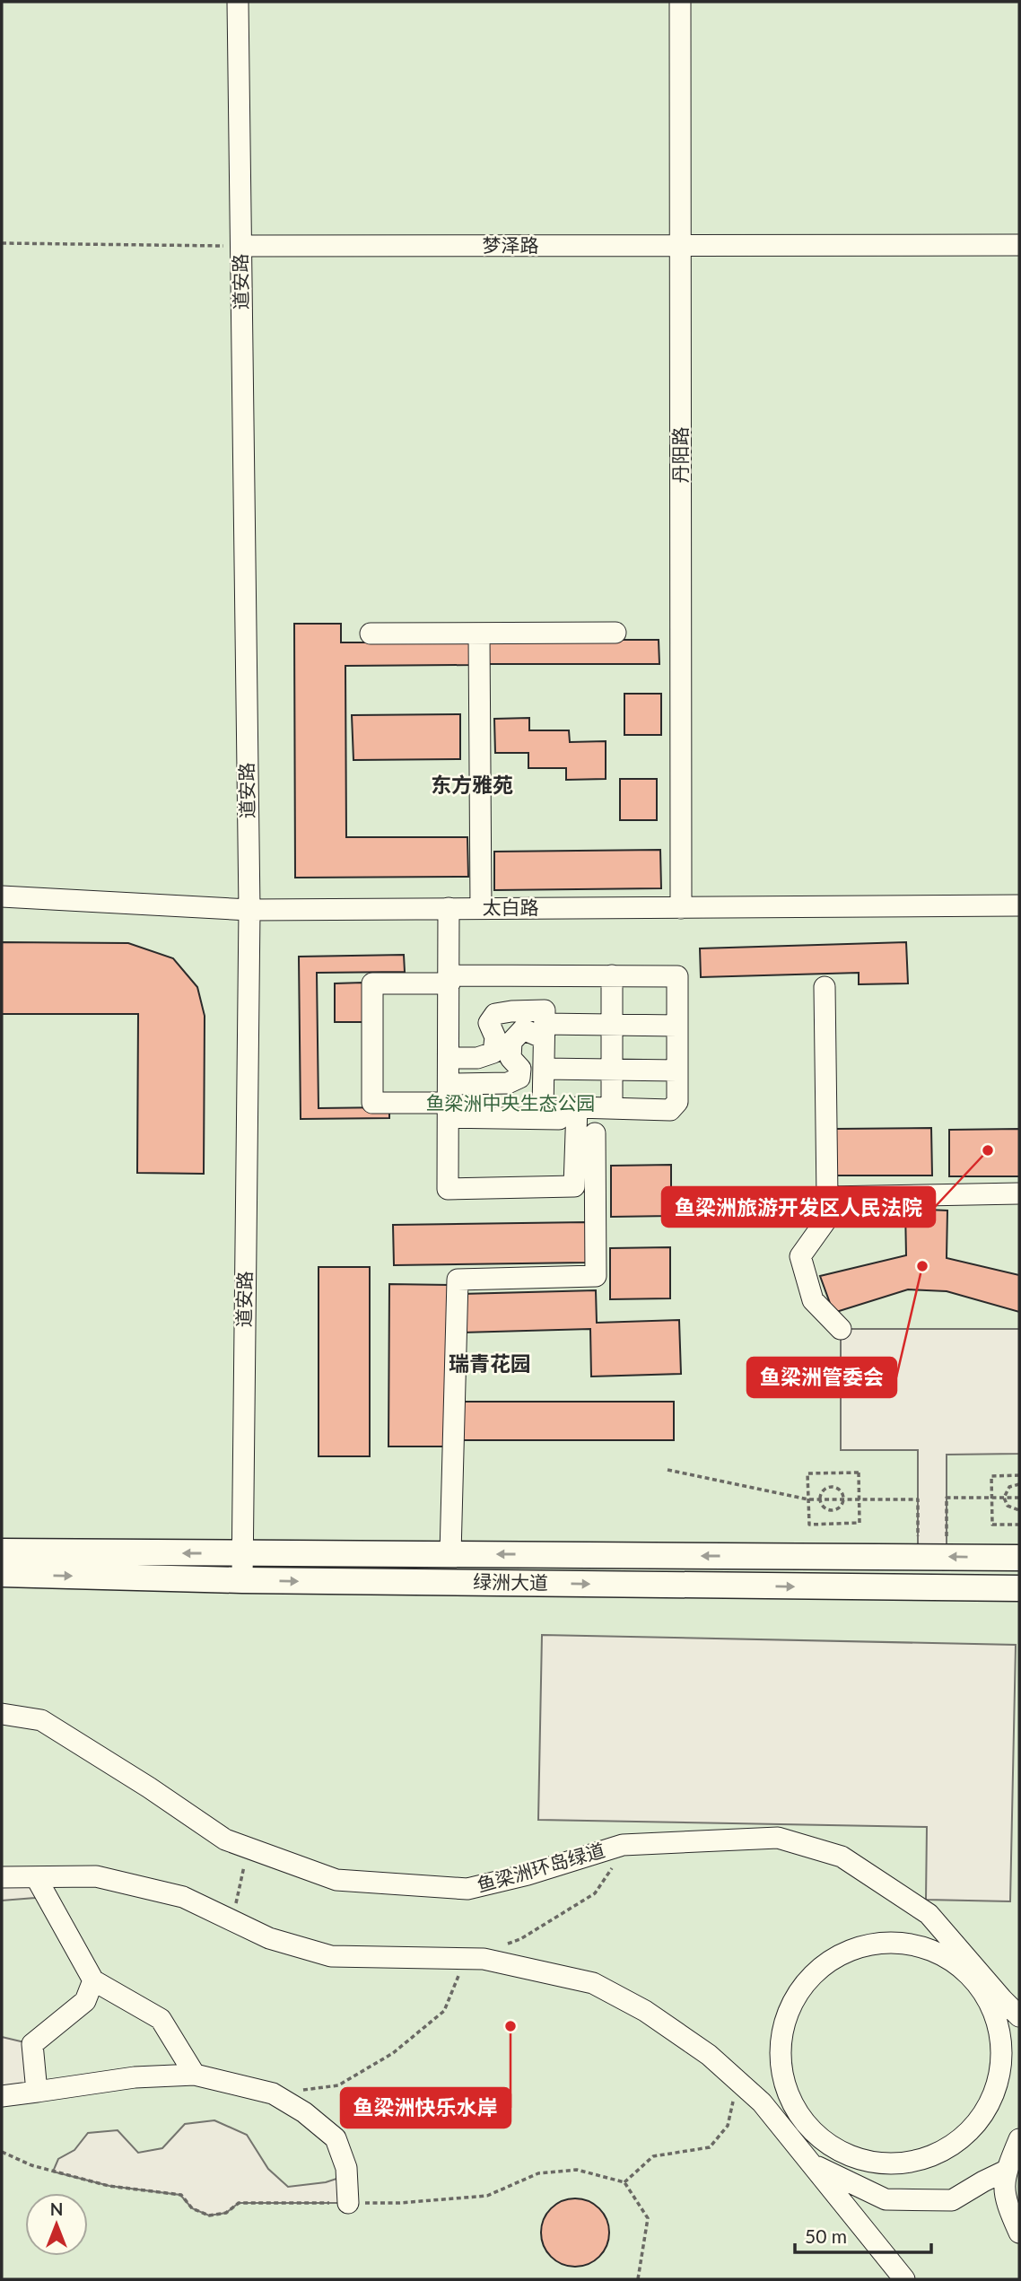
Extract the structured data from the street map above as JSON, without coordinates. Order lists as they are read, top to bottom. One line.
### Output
{"streets":{"main road":["绿洲大道"],"street":["梦泽路","道安路","丹阳路","太白路","鱼梁洲环岛绿道"]},"crossings":[["梦泽路","道安路"],["梦泽路","丹阳路"],["道安路","太白路"],["道安路","绿洲大道"],["丹阳路","太白路"]],"districts":["东方雅苑","瑞青花园"],"parks":["鱼梁洲中央生态公园"],"places":["鱼梁洲旅游开发区人民法院","鱼梁洲管委会","鱼梁洲快乐水岸"],"scale_bar":"50 m","north":"top"}
